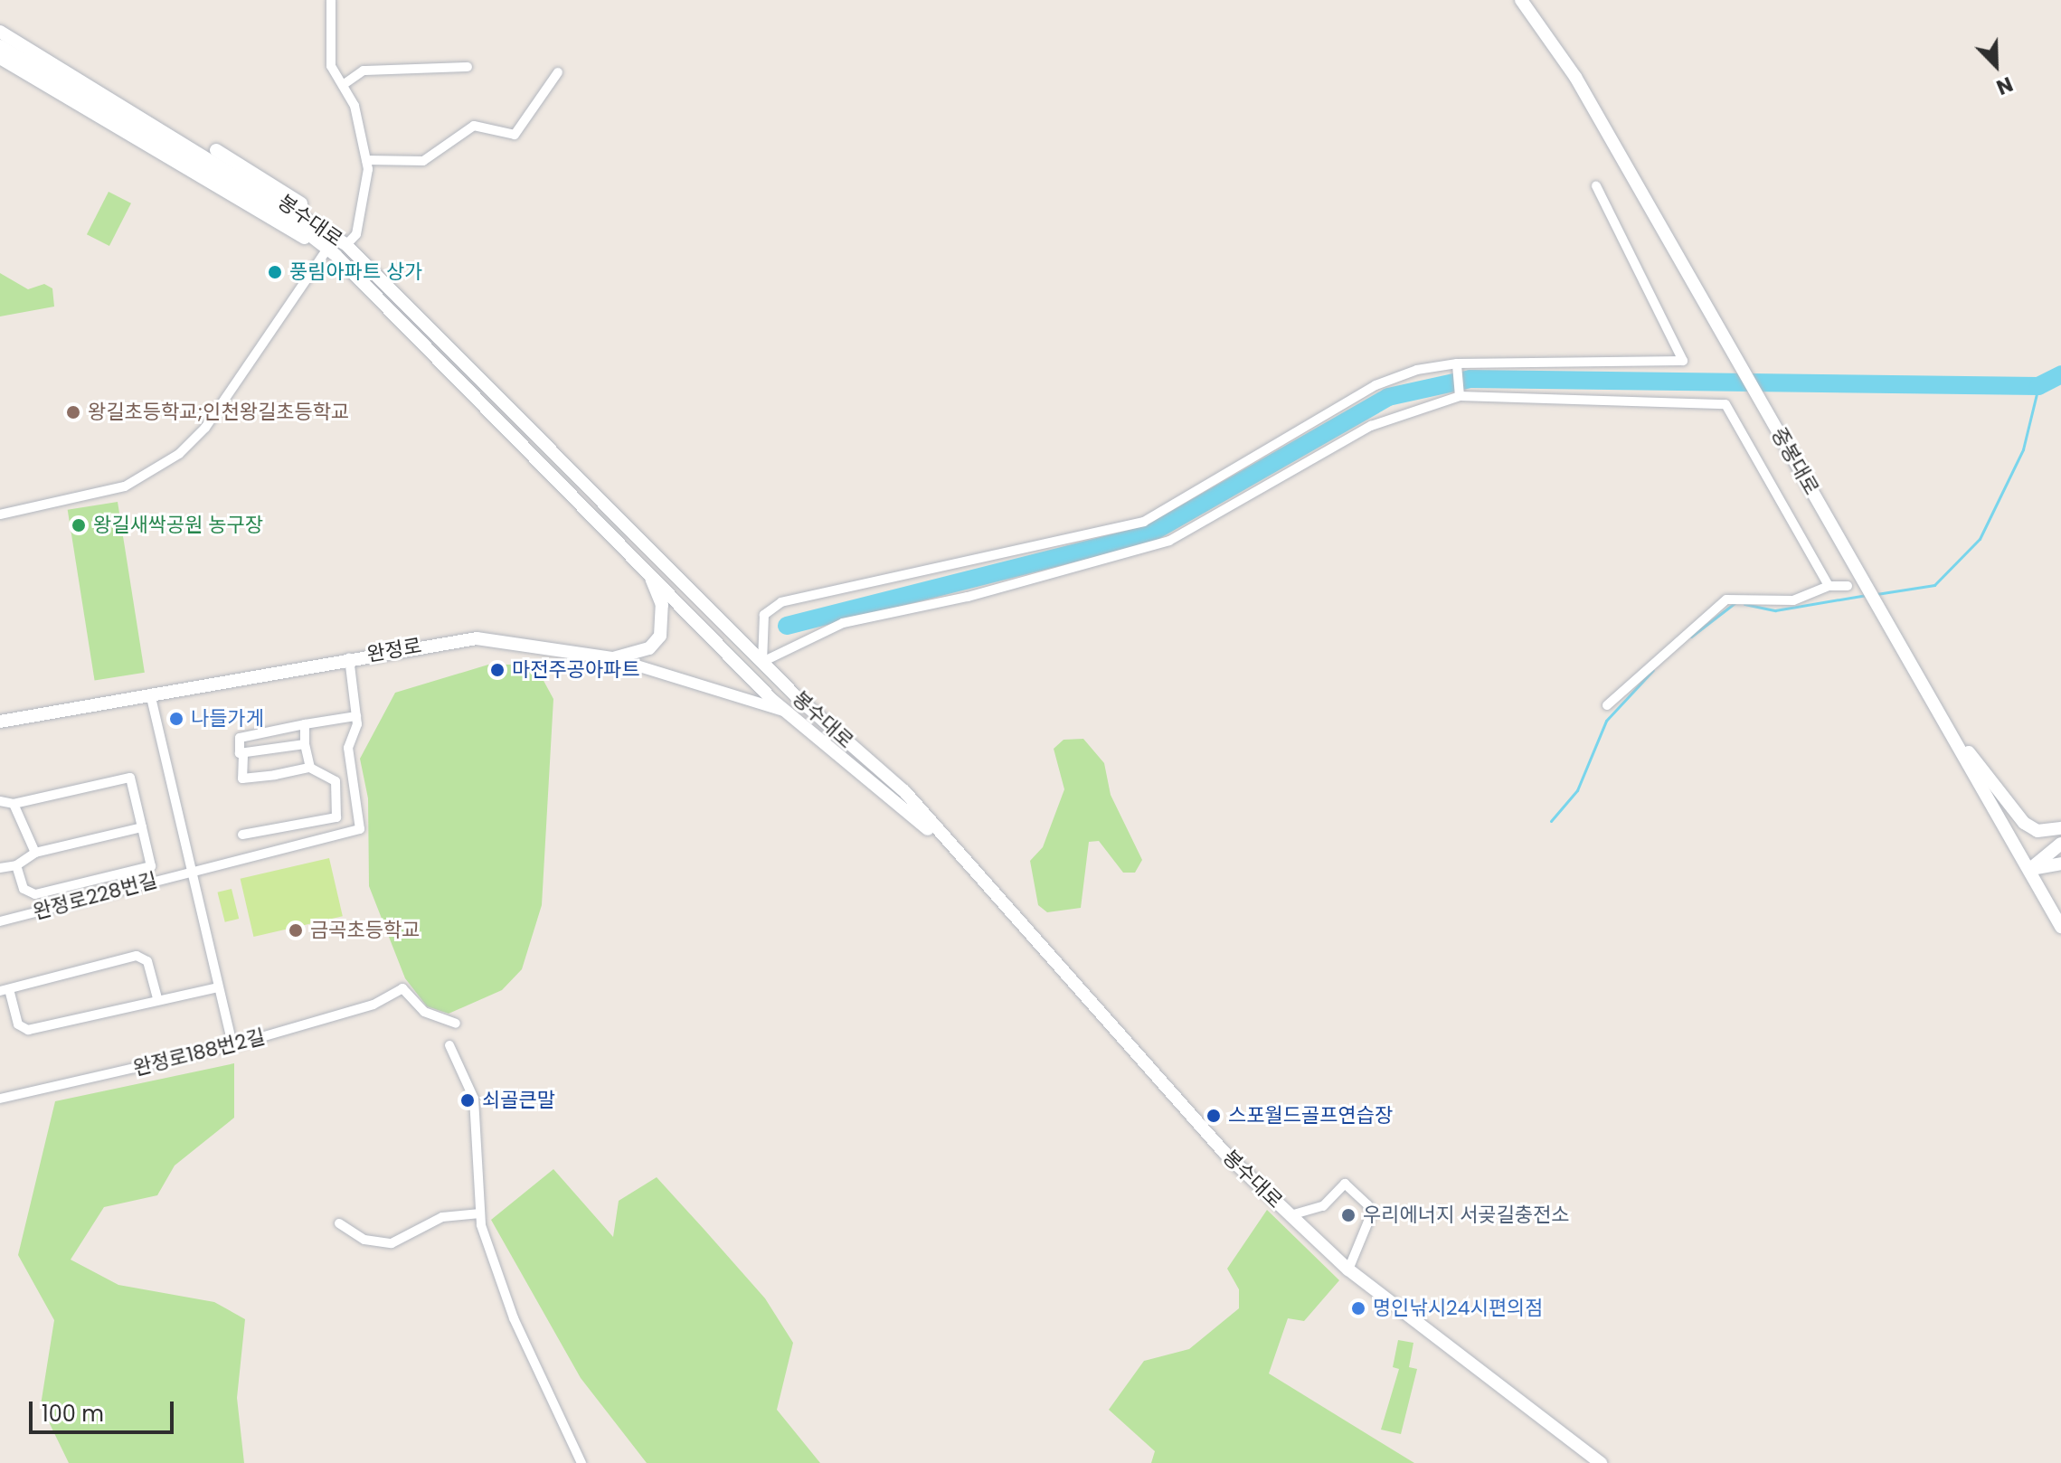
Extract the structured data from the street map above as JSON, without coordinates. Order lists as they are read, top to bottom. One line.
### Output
{"streets":{"main road":["봉수대로","중봉대로","완정로"],"street":["완정로228번길","완정로188번2길"]},"crossings":[["봉수대로","완정로"]],"places":["풍림아파트 상가","왕길초등학교;인천왕길초등학교","왕길새싹공원 농구장","마전주공아파트","나들가게","금곡초등학교","쇠골큰말","스포월드골프연습장","우리에너지 서곶길충전소","명인낚시24시편의점"],"scale_bar":"100 m","north":"bottom right"}
